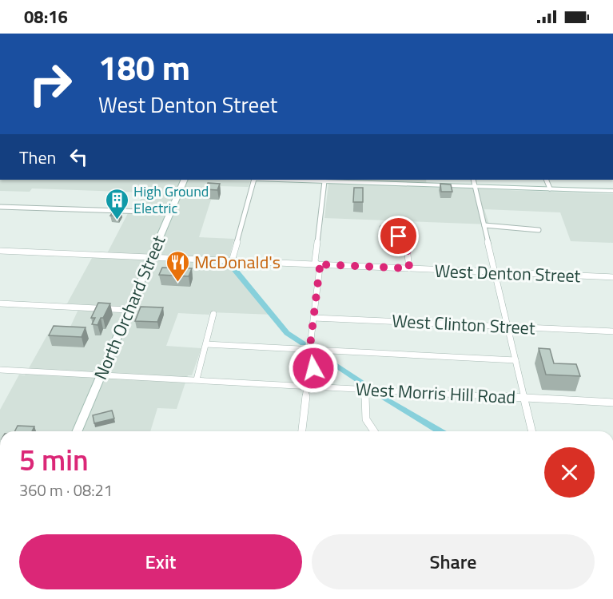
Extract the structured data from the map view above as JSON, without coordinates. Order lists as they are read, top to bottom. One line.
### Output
{"streets":{"street":["West Denton Street","North Orchard Street","West Clinton Street","West Morris Hill Road"]},"crossings":[["West Denton Street","North Orchard Street"],["North Orchard Street","West Morris Hill Road"]],"places":{"building":["High Ground Electric"],"restaurant":["McDonald's"]},"page":{"status":"08:16","turn":["180 m","West Denton Street"],"then":"Then","heading":["5 min","360 m · 08:21"],"buttons":["Exit","Share"]}}
